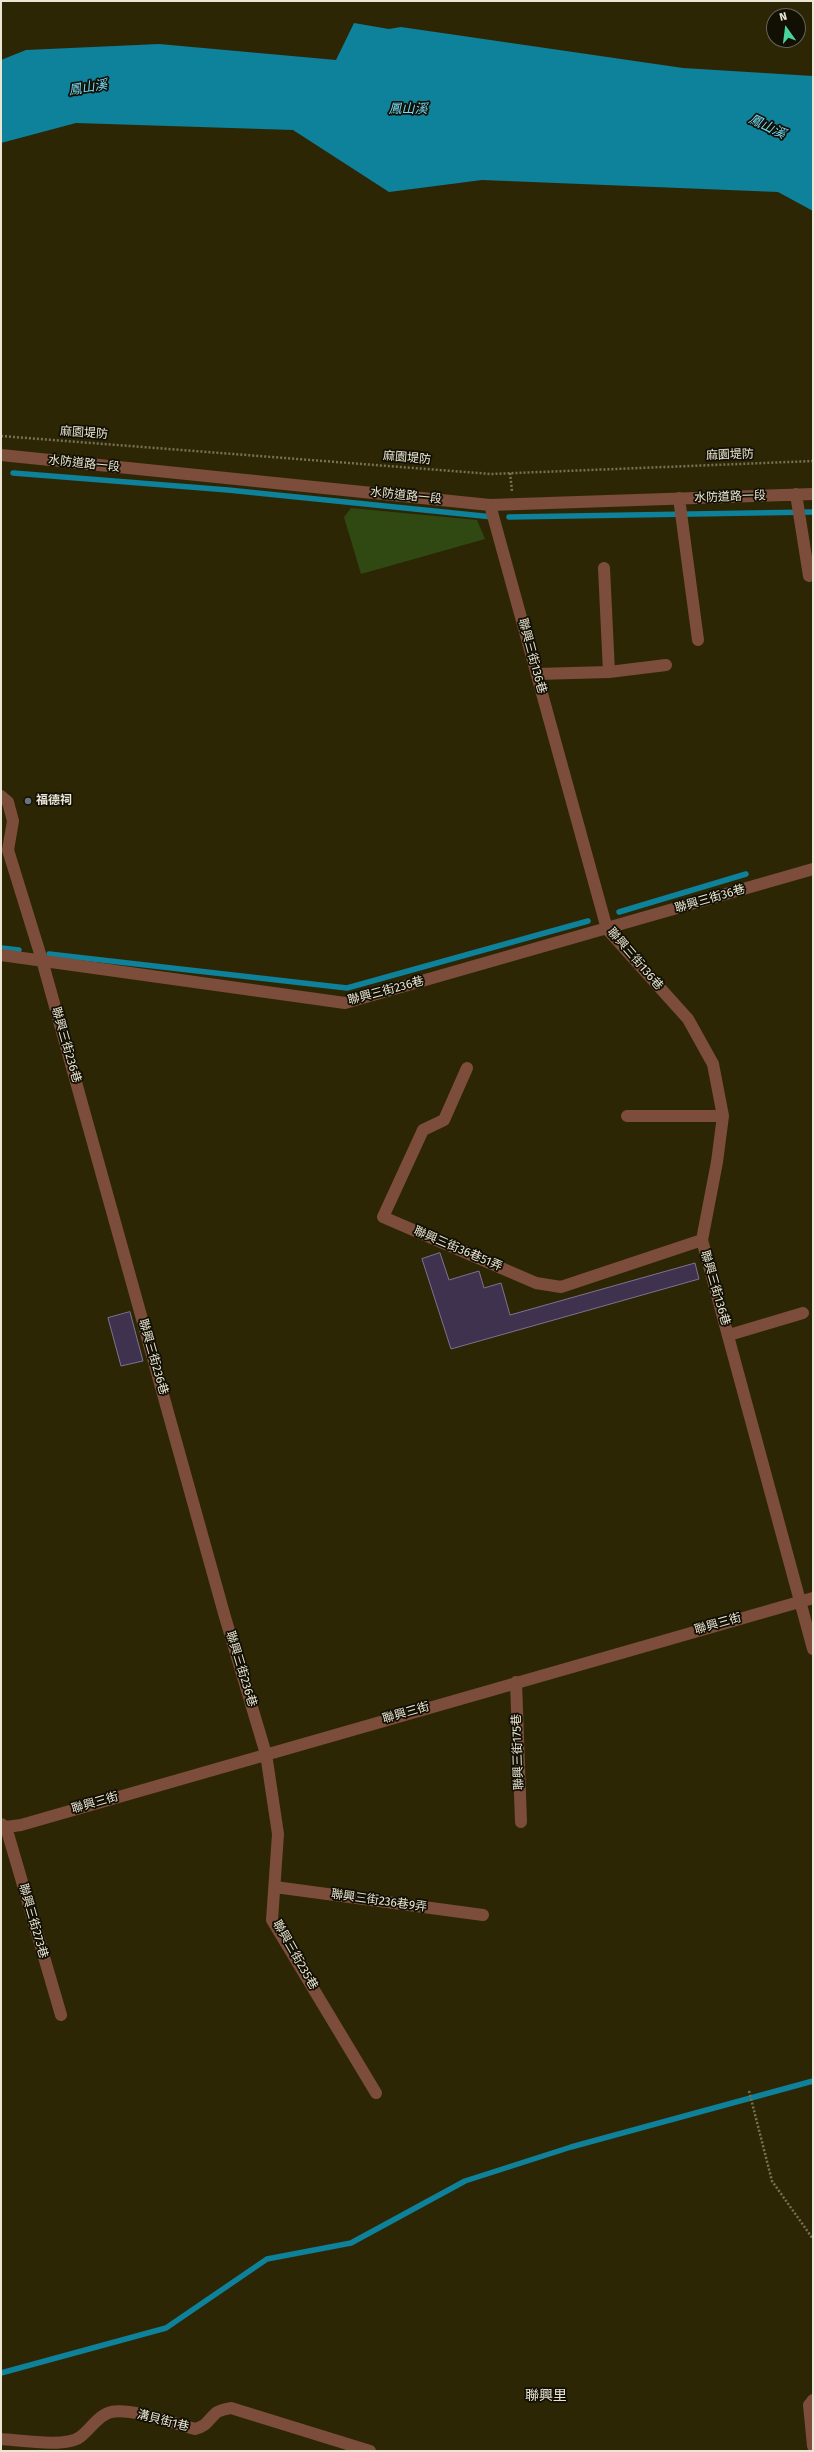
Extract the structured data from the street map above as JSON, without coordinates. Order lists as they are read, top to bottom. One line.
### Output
{"streets":{"street":["水防道路一段","聯興三街136巷","聯興三街36巷","聯興三街236巷","聯興三街36巷51弄","聯興三街","聯興三街175巷","聯興三街236巷9弄","聯興三街273巷","聯興三街235巷","溝貝街1巷"],"path":["麻園堤防"]},"crossings":[["水防道路一段","聯興三街136巷"],["聯興三街136巷","聯興三街36巷"],["聯興三街136巷","聯興三街236巷"],["聯興三街136巷","聯興三街36巷51弄"],["聯興三街136巷","聯興三街"],["聯興三街36巷","聯興三街236巷"],["聯興三街236巷","聯興三街"],["聯興三街236巷","聯興三街235巷"],["聯興三街","聯興三街175巷"],["聯興三街","聯興三街273巷"],["聯興三街","聯興三街235巷"],["聯興三街236巷9弄","聯興三街235巷"]],"districts":["聯興里"],"water":["鳳山溪"],"places":["福德祠"],"north":"top"}
